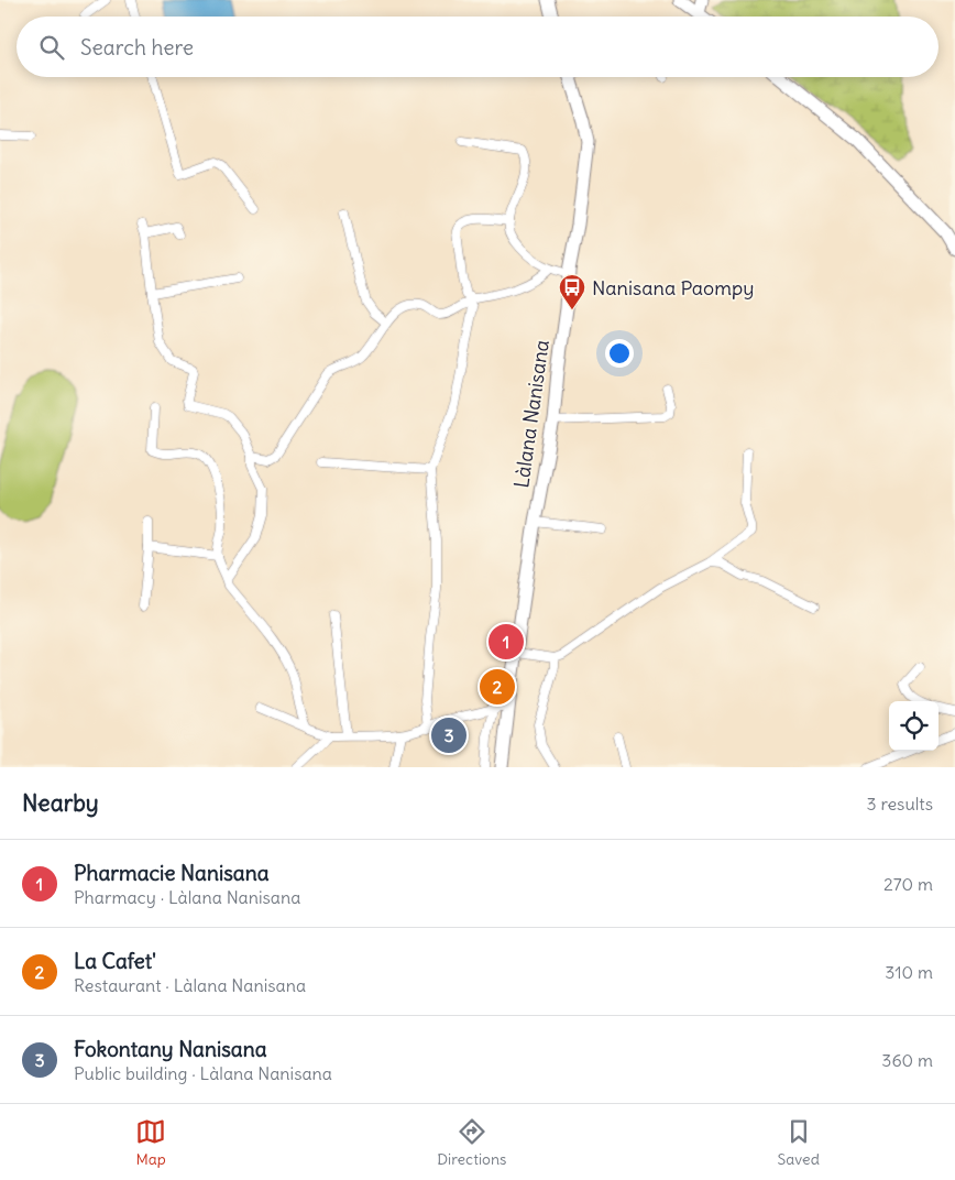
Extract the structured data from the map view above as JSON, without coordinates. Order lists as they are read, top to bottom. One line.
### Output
{"streets":{"street":["Làlana Nanisana"]},"places":{"bus stop":["Nanisana Paompy"]},"page":{"search":"Search here","pins":["1","2","3"],"heading":["Nearby","3 results"],"list":[{"mark":"1","name":"Pharmacie Nanisana","note":"Pharmacy · Làlana Nanisana","value":"270 m"},{"mark":"2","name":"La Cafet'","note":"Restaurant · Làlana Nanisana","value":"310 m"},{"mark":"3","name":"Fokontany Nanisana","note":"Public building · Làlana Nanisana","value":"360 m"}],"nav":["Map","Directions","Saved"]}}
